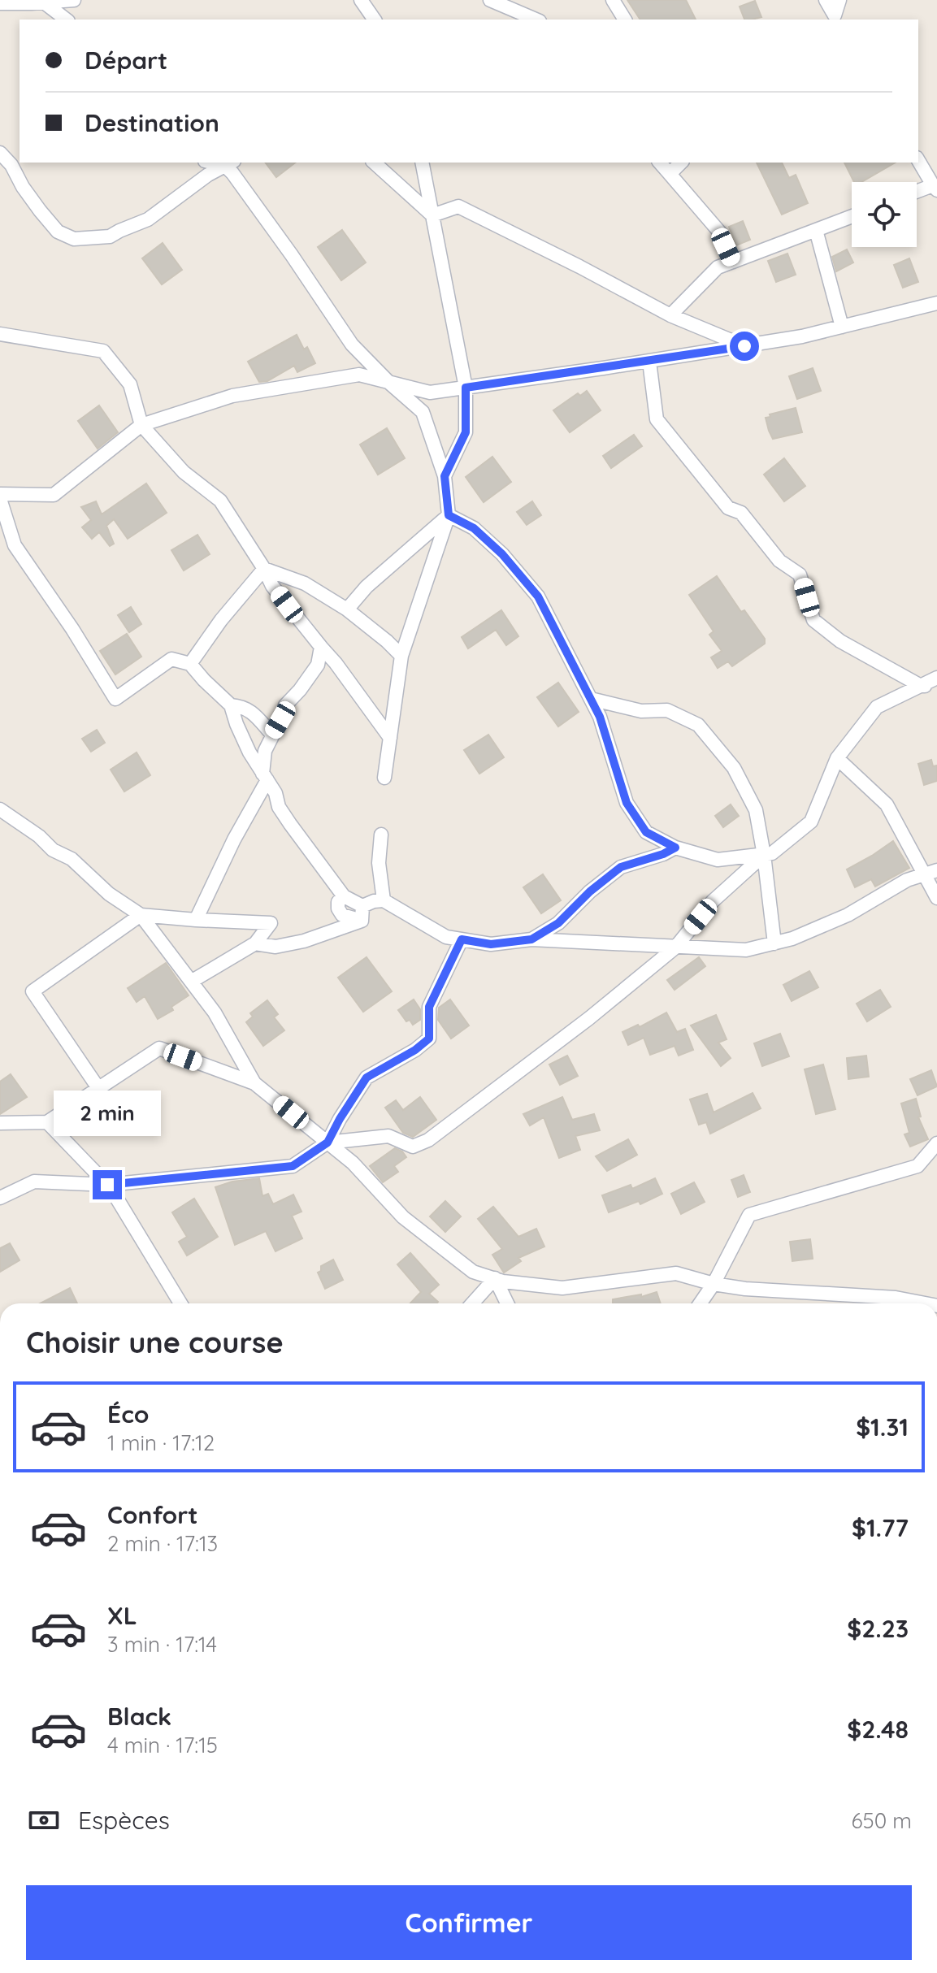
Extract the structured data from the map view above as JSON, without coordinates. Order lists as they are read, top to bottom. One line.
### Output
{"page":{"banner":["Départ","Destination"],"bubble":"2 min","heading":"Choisir une course","list":[{"name":"Éco","note":"1 min · 17:12","value":"$1.31"},{"name":"Confort","note":"2 min · 17:13","value":"$1.77"},{"name":"XL","note":"3 min · 17:14","value":"$2.23"},{"name":"Black","note":"4 min · 17:15","value":"$2.48"}],"pay":["Espèces","650 m"],"buttons":"Confirmer"}}
